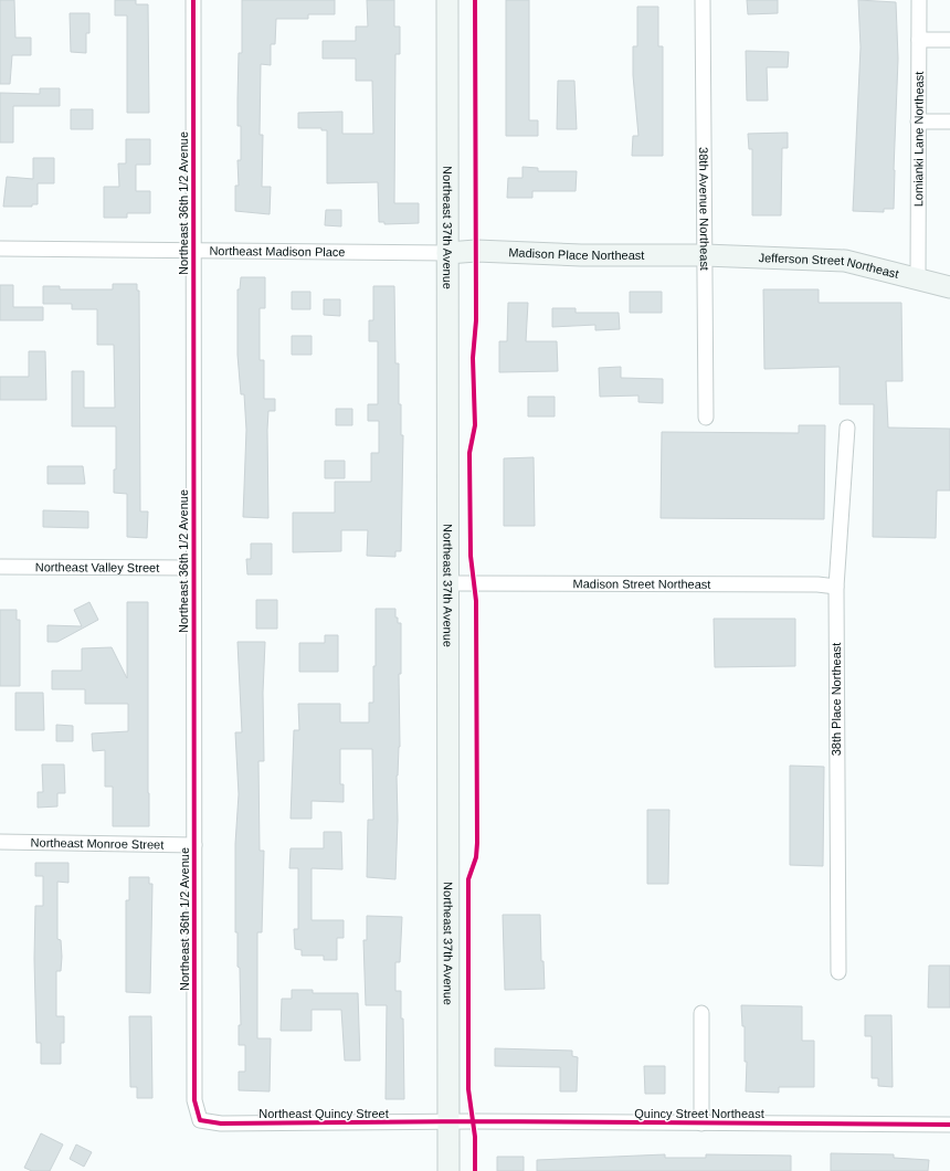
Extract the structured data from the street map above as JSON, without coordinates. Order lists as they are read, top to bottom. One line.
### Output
{"streets":{"street":["Lomianki Lane Northeast","Northeast 36th 1/2 Avenue","38th Avenue Northeast","Northeast 37th Avenue","Northeast Madison Place","Madison Place Northeast","Jefferson Street Northeast","Northeast Valley Street","Madison Street Northeast","38th Place Northeast","Northeast Monroe Street","Northeast Quincy Street","Quincy Street Northeast"]},"crossings":[["Lomianki Lane Northeast","Jefferson Street Northeast"],["Northeast 36th 1/2 Avenue","Northeast Madison Place"],["Northeast 36th 1/2 Avenue","Northeast Valley Street"],["Northeast 36th 1/2 Avenue","Northeast Monroe Street"],["Northeast 36th 1/2 Avenue","Northeast Quincy Street"],["38th Avenue Northeast","Madison Place Northeast"],["38th Avenue Northeast","Jefferson Street Northeast"],["Northeast 37th Avenue","Northeast Madison Place"],["Northeast 37th Avenue","Madison Place Northeast"],["Northeast 37th Avenue","Madison Street Northeast"],["Northeast 37th Avenue","Northeast Quincy Street"],["Northeast 37th Avenue","Quincy Street Northeast"],["Northeast Madison Place","Madison Place Northeast"],["Madison Place Northeast","Jefferson Street Northeast"],["Madison Street Northeast","38th Place Northeast"],["Northeast Quincy Street","Quincy Street Northeast"]]}
